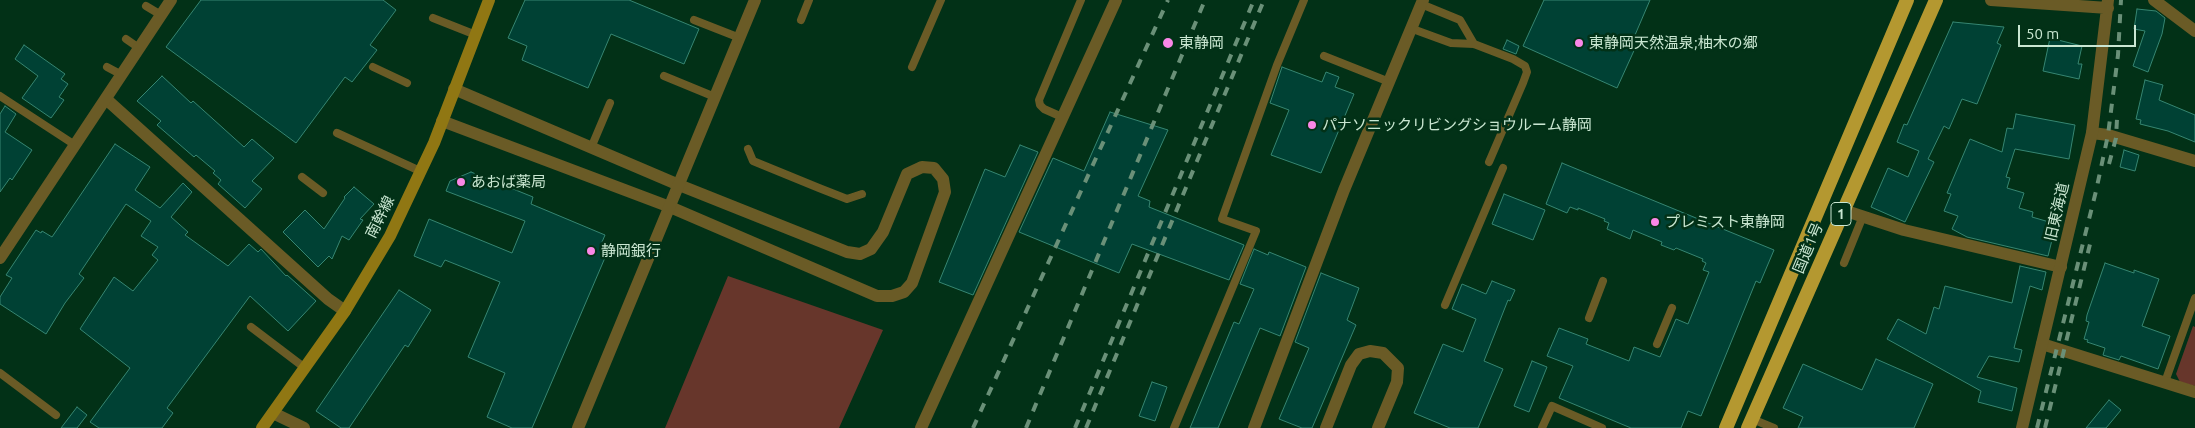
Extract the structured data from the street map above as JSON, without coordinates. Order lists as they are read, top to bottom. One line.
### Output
{"streets":{"highway":["1","国道1号"],"main road":["南幹線"],"street":["旧東海道"]},"places":["東静岡","東静岡天然温泉;柚木の郷","パナソニックリビングショウルーム静岡","あおば薬局","プレミスト東静岡","静岡銀行"],"scale_bar":"50 m"}
